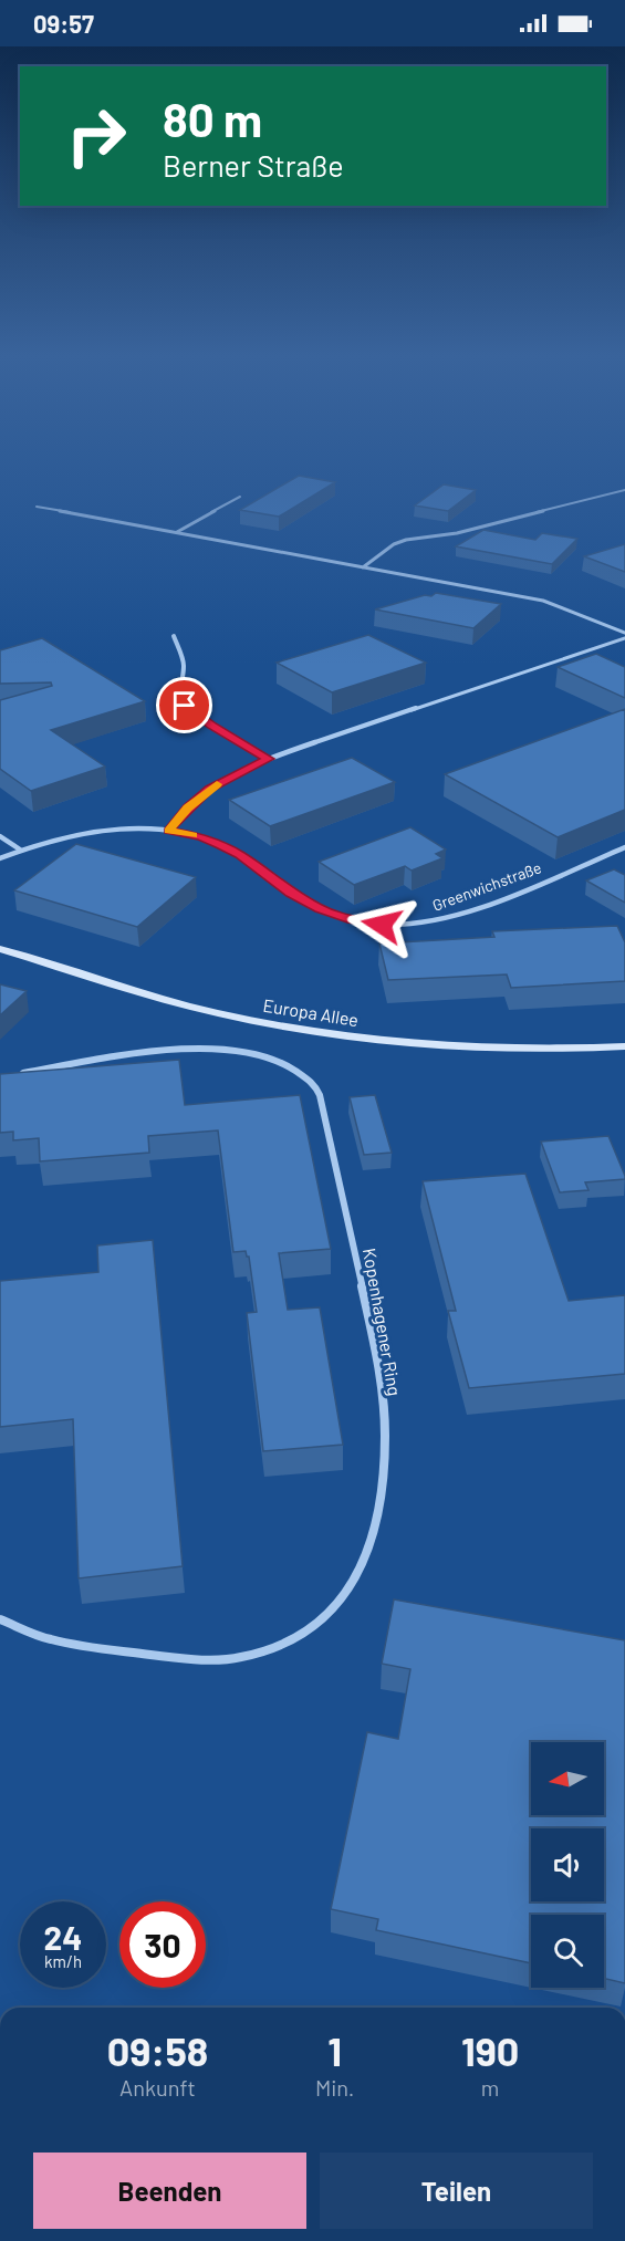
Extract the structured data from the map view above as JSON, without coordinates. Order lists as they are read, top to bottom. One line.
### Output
{"streets":{"main road":["Europa Allee"],"street":["Greenwichstraße","Kopenhagener Ring"]},"north":"left","page":{"status":"09:57","turn":["80 m","Berner Straße"],"speed":"24 km/h","limit":"30","eta":["09:58","Ankunft","1","Min.","190","m"],"buttons":["Beenden","Teilen"]}}
